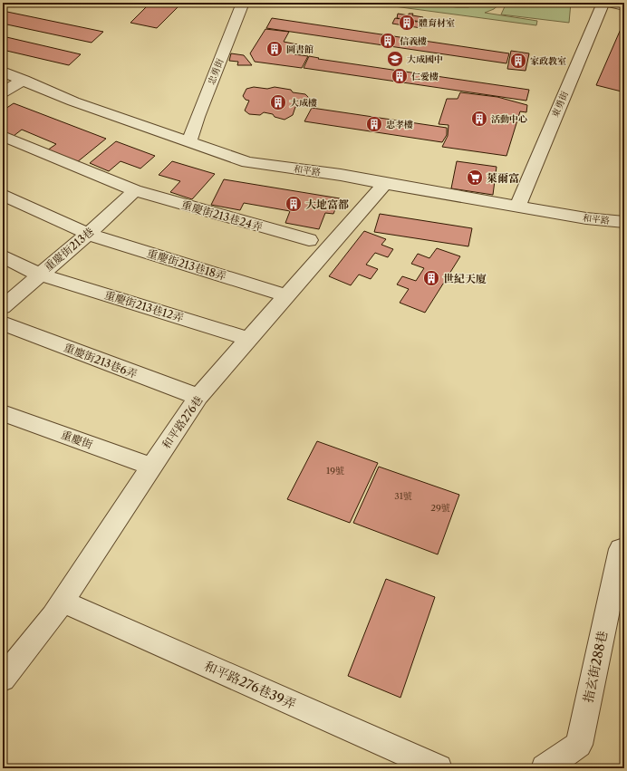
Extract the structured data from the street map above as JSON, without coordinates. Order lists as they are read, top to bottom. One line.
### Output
{"streets":{"street":["忠勇街","東勇街","和平路","重慶街213巷24弄","重慶街213巷","重慶街213巷18弄","重慶街213巷12弄","重慶街213巷6弄","和平路276巷","重慶街","指玄街288巷","和平路276巷39弄"]},"crossings":[["忠勇街","和平路"],["東勇街","和平路"],["和平路","和平路276巷"],["重慶街213巷24弄","重慶街213巷"],["重慶街213巷","重慶街213巷18弄"],["重慶街213巷","重慶街213巷12弄"],["重慶街213巷18弄","和平路276巷"],["重慶街213巷12弄","和平路276巷"],["重慶街213巷6弄","和平路276巷"],["和平路276巷","重慶街"],["和平路276巷","和平路276巷39弄"]],"places":{"building":["體育材室","信義樓","圖書館","家政教室","仁愛樓","大成樓","活動中心","忠孝樓","大地富都","世紀天廈"],"school or university":["大成國中"],"supermarket":["萊爾富"]},"house_numbers":["19號","31號","29號"]}
